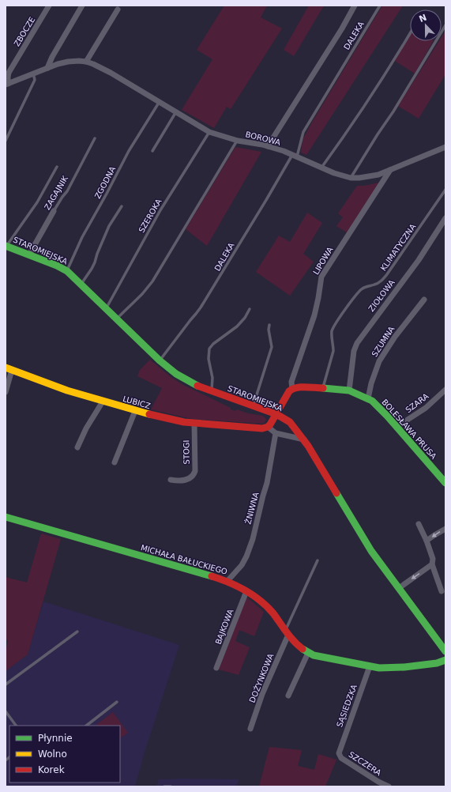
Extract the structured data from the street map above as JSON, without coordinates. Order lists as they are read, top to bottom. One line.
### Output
{"streets":{"street":["ZBOCZE","BOROWA","ZAGAJNIK","STAROMIEJSKA","LIPOWA","ZIOŁOWA","SZUMNA","LUBICZ","SZARA","BOLESŁAWA PRUSA","STOGI","ŻNIWNA","MICHAŁA BAŁUCKIEGO","BAJKOWA","DOŻYNKOWA","SĄSIEDZKA","SZCZERA"],"lane":["DALEKA","ZGODNA","SZEROKA","KLIMATYCZNA"]},"crossings":[["ZBOCZE","BOROWA"],["DALEKA","BOROWA"],["DALEKA","STAROMIEJSKA"],["BOROWA","ZGODNA"],["BOROWA","SZEROKA"],["BOROWA","LIPOWA"],["ZGODNA","STAROMIEJSKA"],["ZAGAJNIK","STAROMIEJSKA"],["SZEROKA","STAROMIEJSKA"],["KLIMATYCZNA","BOLESŁAWA PRUSA"],["LIPOWA","BOLESŁAWA PRUSA"],["ZIOŁOWA","BOLESŁAWA PRUSA"],["SZUMNA","BOLESŁAWA PRUSA"],["LUBICZ","STOGI"],["SZARA","BOLESŁAWA PRUSA"],["ŻNIWNA","MICHAŁA BAŁUCKIEGO"],["MICHAŁA BAŁUCKIEGO","BAJKOWA"],["MICHAŁA BAŁUCKIEGO","DOŻYNKOWA"],["MICHAŁA BAŁUCKIEGO","SĄSIEDZKA"],["SĄSIEDZKA","SZCZERA"]],"legend":["Płynnie","Wolno","Korek"],"north":"top"}
